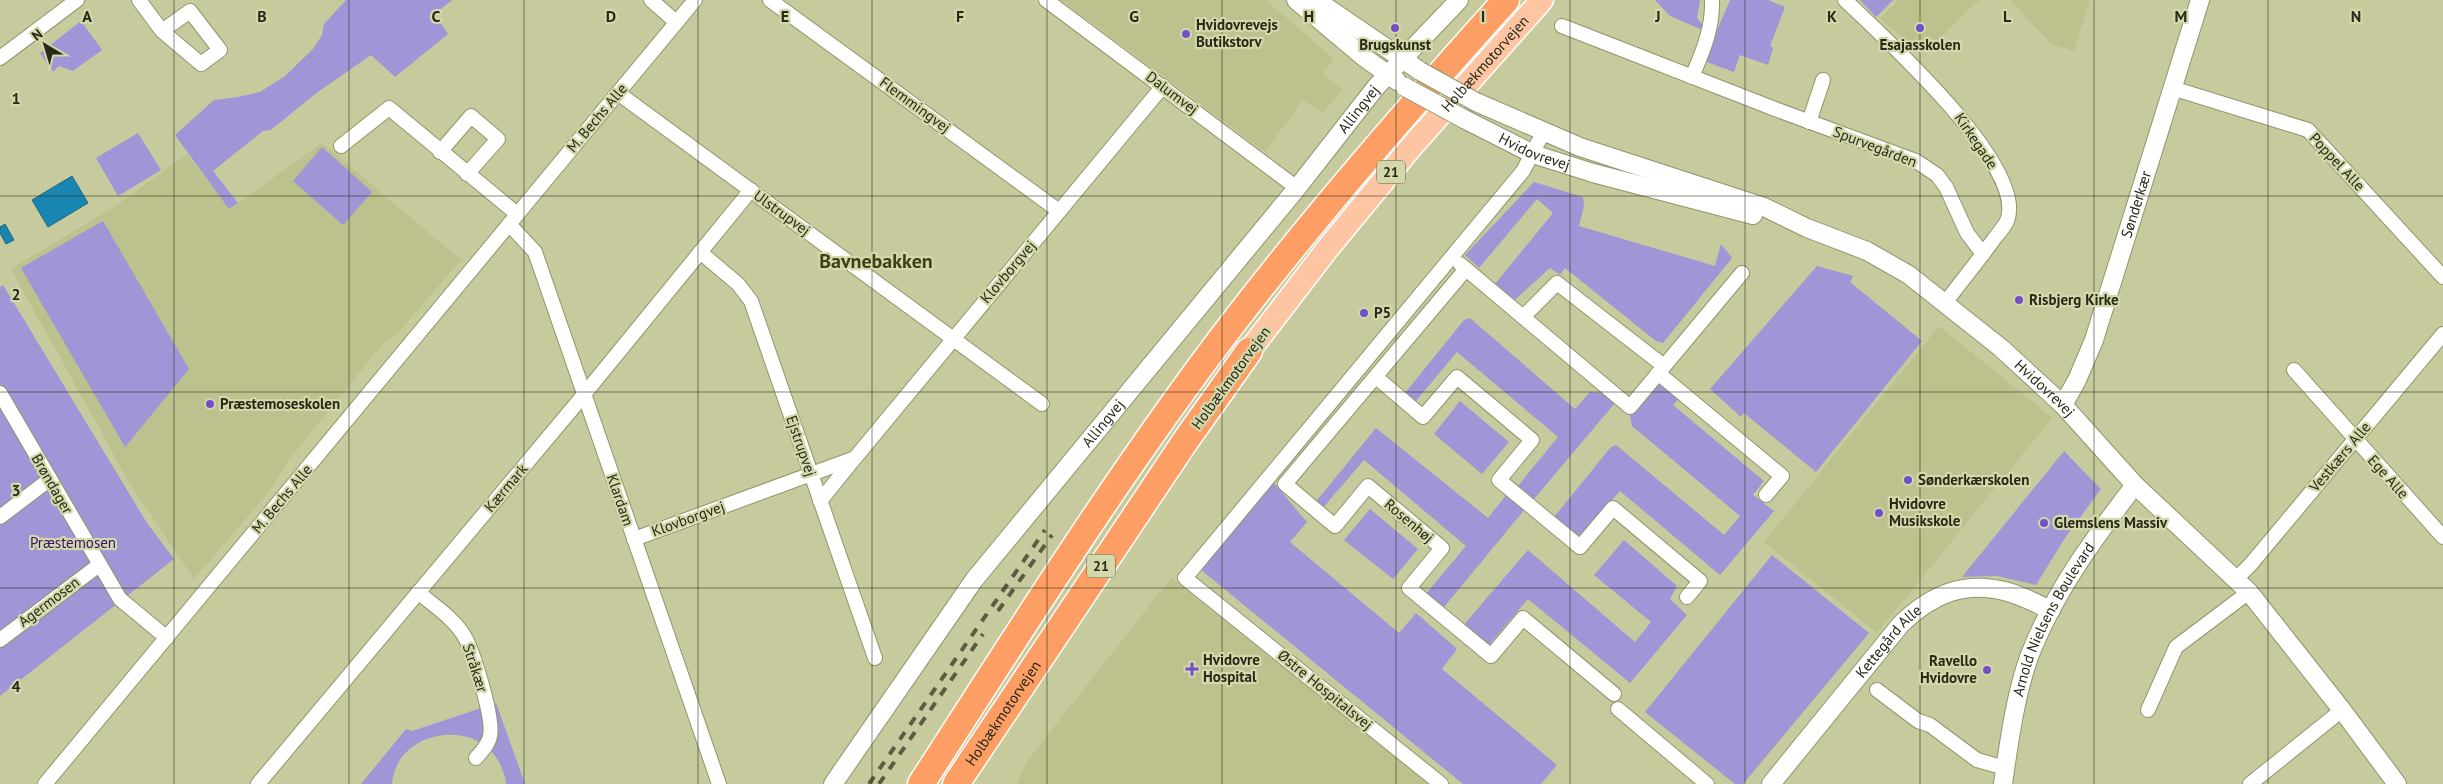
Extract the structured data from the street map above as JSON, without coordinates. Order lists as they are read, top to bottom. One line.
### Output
{"streets":{"highway":["Holbækmotorvejen","21"],"street":["Dalumvej","Flemmingvej","Allingvej","M. Bechs Alle","Kirkegade","Spurvegården","Hvidovrevej","Poppel Alle","Sønderkær","Ulstrupvej","Klovborgvej","Ejstrupvej","Vestkærs Alle","Ege Alle","Brøndager","Kærmark","Klardam","Rosenhøj","Agermosen","Arnold Nielsens Boulevard","Kettegård Alle","Stråkær","Østre Hospitalsvej"]},"crossings":[["Dalumvej","Allingvej"],["Dalumvej","Klovborgvej"],["Flemmingvej","Klovborgvej"],["Allingvej","Hvidovrevej"],["M. Bechs Alle","Ulstrupvej"],["M. Bechs Alle","Brøndager"],["M. Bechs Alle","Klardam"],["Kirkegade","Spurvegården"],["Kirkegade","Hvidovrevej"],["Hvidovrevej","Sønderkær"],["Hvidovrevej","Vestkærs Alle"],["Hvidovrevej","Arnold Nielsens Boulevard"],["Poppel Alle","Sønderkær"],["Ulstrupvej","Klovborgvej"],["Ulstrupvej","Kærmark"],["Klovborgvej","Ejstrupvej"],["Klovborgvej","Klardam"],["Ejstrupvej","Kærmark"],["Vestkærs Alle","Ege Alle"],["Brøndager","Agermosen"],["Kærmark","Klardam"],["Kærmark","Stråkær"],["Arnold Nielsens Boulevard","Kettegård Alle"]],"districts":["Bavnebakken"],"parks":["Præstemosen"],"places":{"other":["Brugskunst","Esajasskolen","Hvidovrevejs Butikstorv","Risbjerg Kirke","P5","Præstemoseskolen","Sønderkærskolen","Hvidovre Musikskole","Glemslens Massiv","Ravello Hvidovre"],"health":["Hvidovre Hospital"]},"north":"top left","grid":{"columns":["A","B","C","D","E","F","G","H","I","J","K","L","M","N"],"rows":["1","2","3","4"]}}
